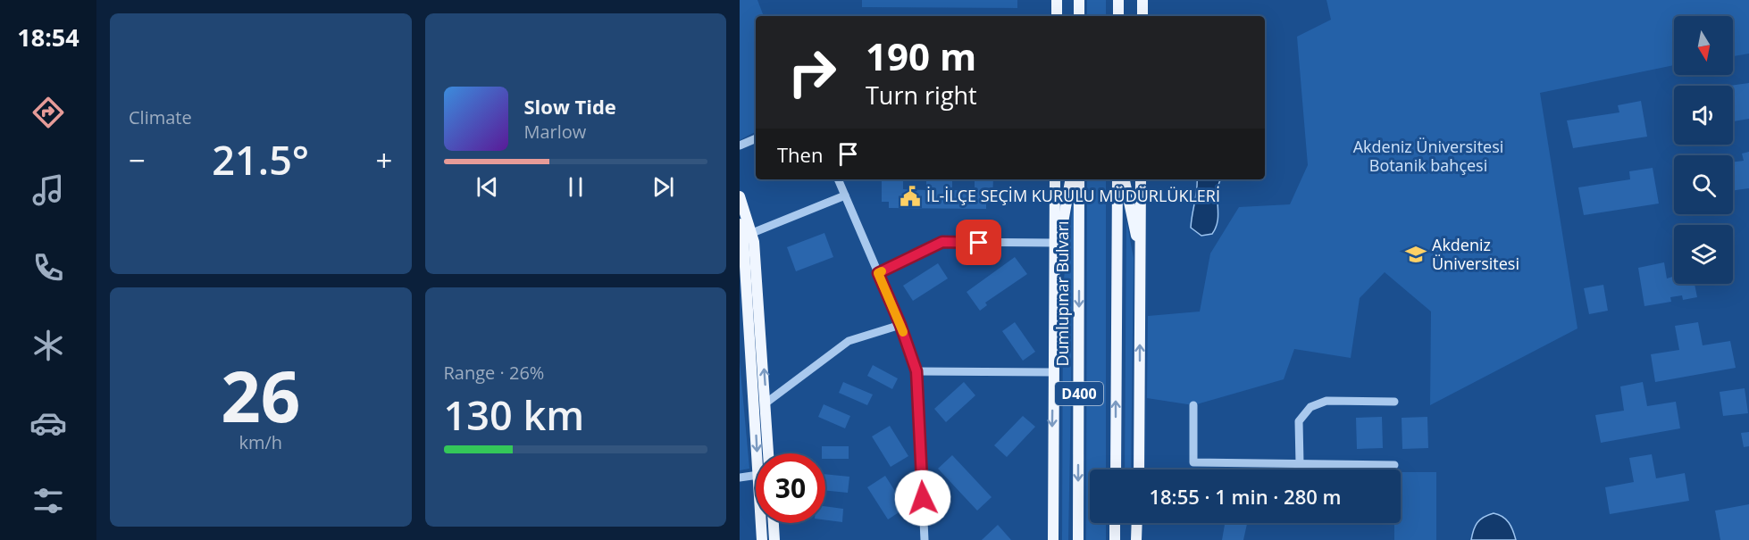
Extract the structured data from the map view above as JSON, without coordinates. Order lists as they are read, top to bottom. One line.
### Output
{"streets":{"main road":["Dumlupınar Bulvarı","D400"]},"parks":["Akdeniz Üniversitesi Botanik bahçesi"],"places":{"public building":["İL-İLÇE SEÇİM KURULU MÜDÜRLÜKLERİ"],"school or university":["Akdeniz Üniversitesi"]},"north":"bottom","page":{"tabs":"18:54","tile":["Climate",["26","km/h"],["Range · 26%","130 km"]],"turn":["190 m","Turn right"],"song":["Slow Tide","Marlow"],"then":"Then","heat":["−","21.5°","+"],"limit":"30","trip":"18:55 · 1 min · 280 m"}}
